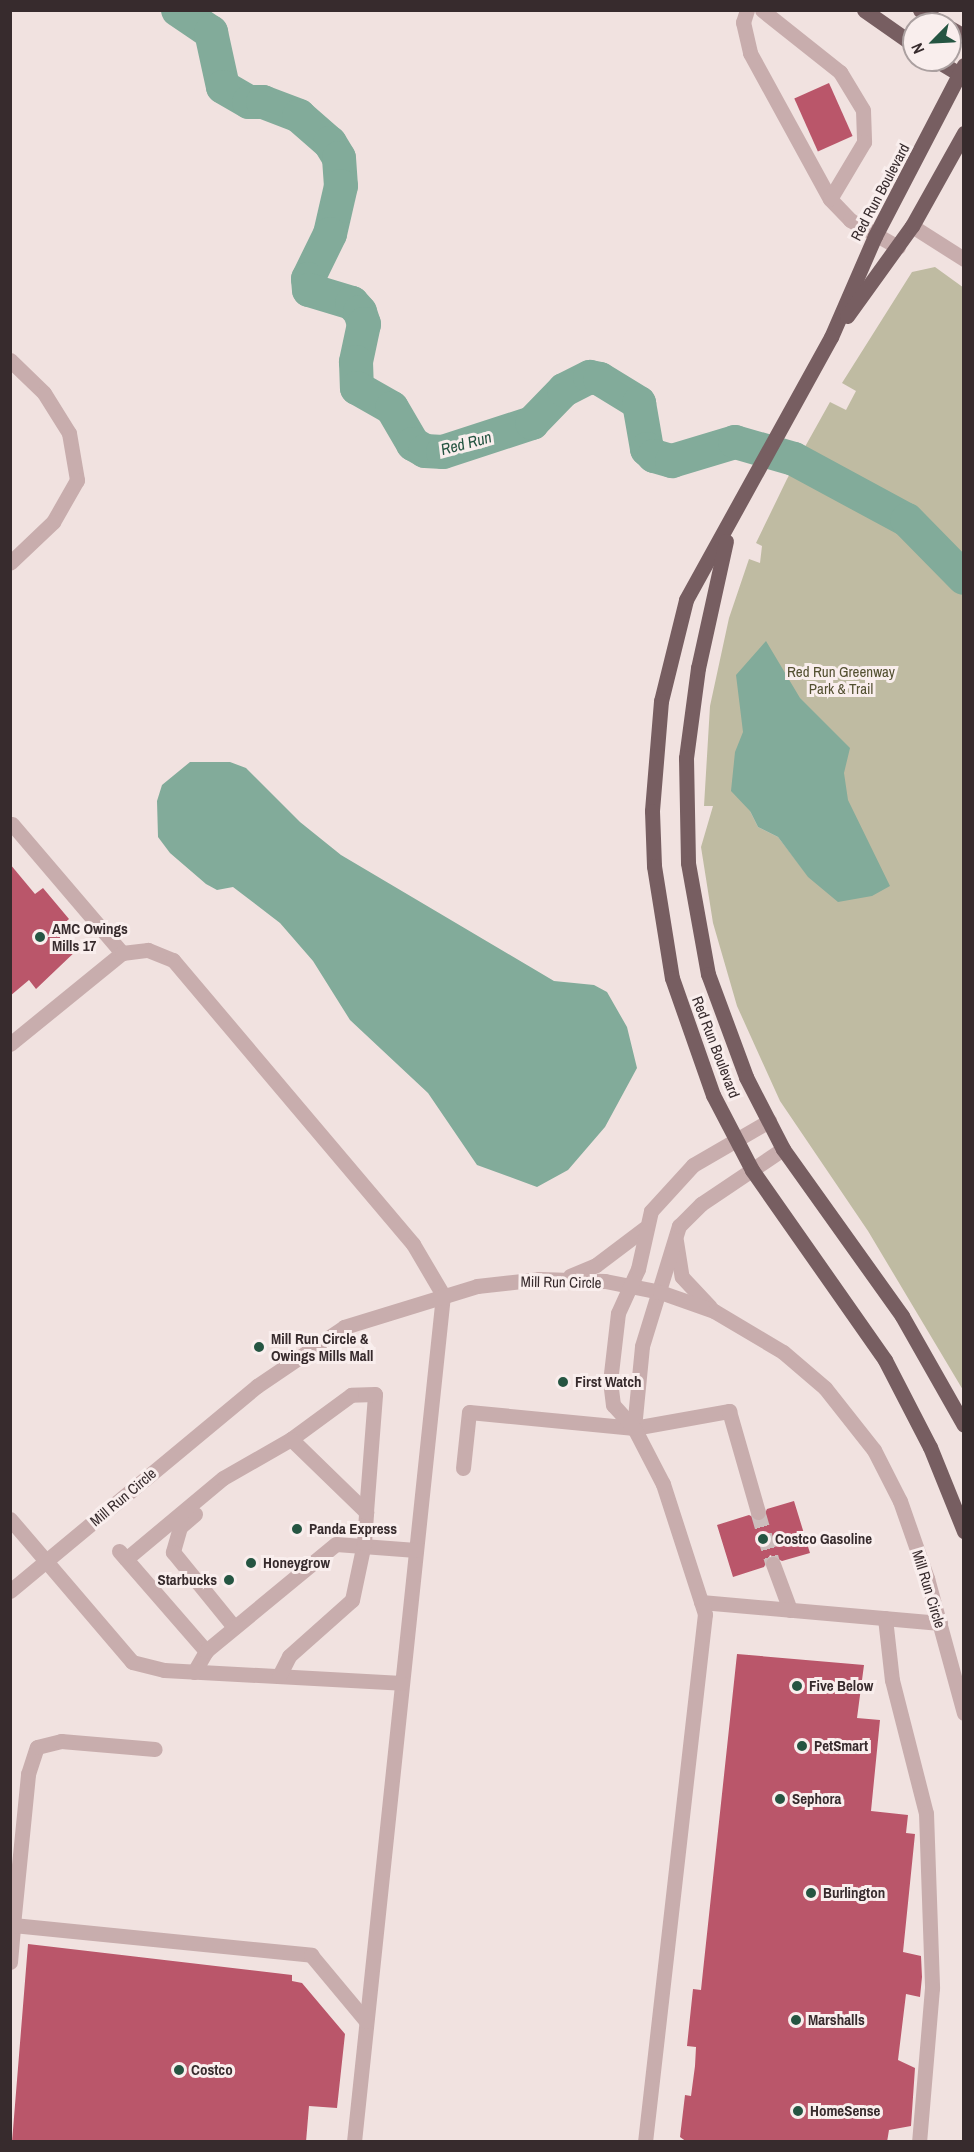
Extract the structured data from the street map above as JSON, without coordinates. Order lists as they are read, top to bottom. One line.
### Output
{"streets":{"main road":["Red Run Boulevard"],"street":["Mill Run Circle"]},"water":["Red Run"],"parks":["Red Run Greenway Park & Trail"],"places":["AMC Owings Mills 17","Mill Run Circle & Owings Mills Mall","First Watch","Panda Express","Costco Gasoline","Honeygrow","Starbucks","Five Below","PetSmart","Sephora","Burlington","Marshalls","Costco","HomeSense"],"north":"bottom left"}
